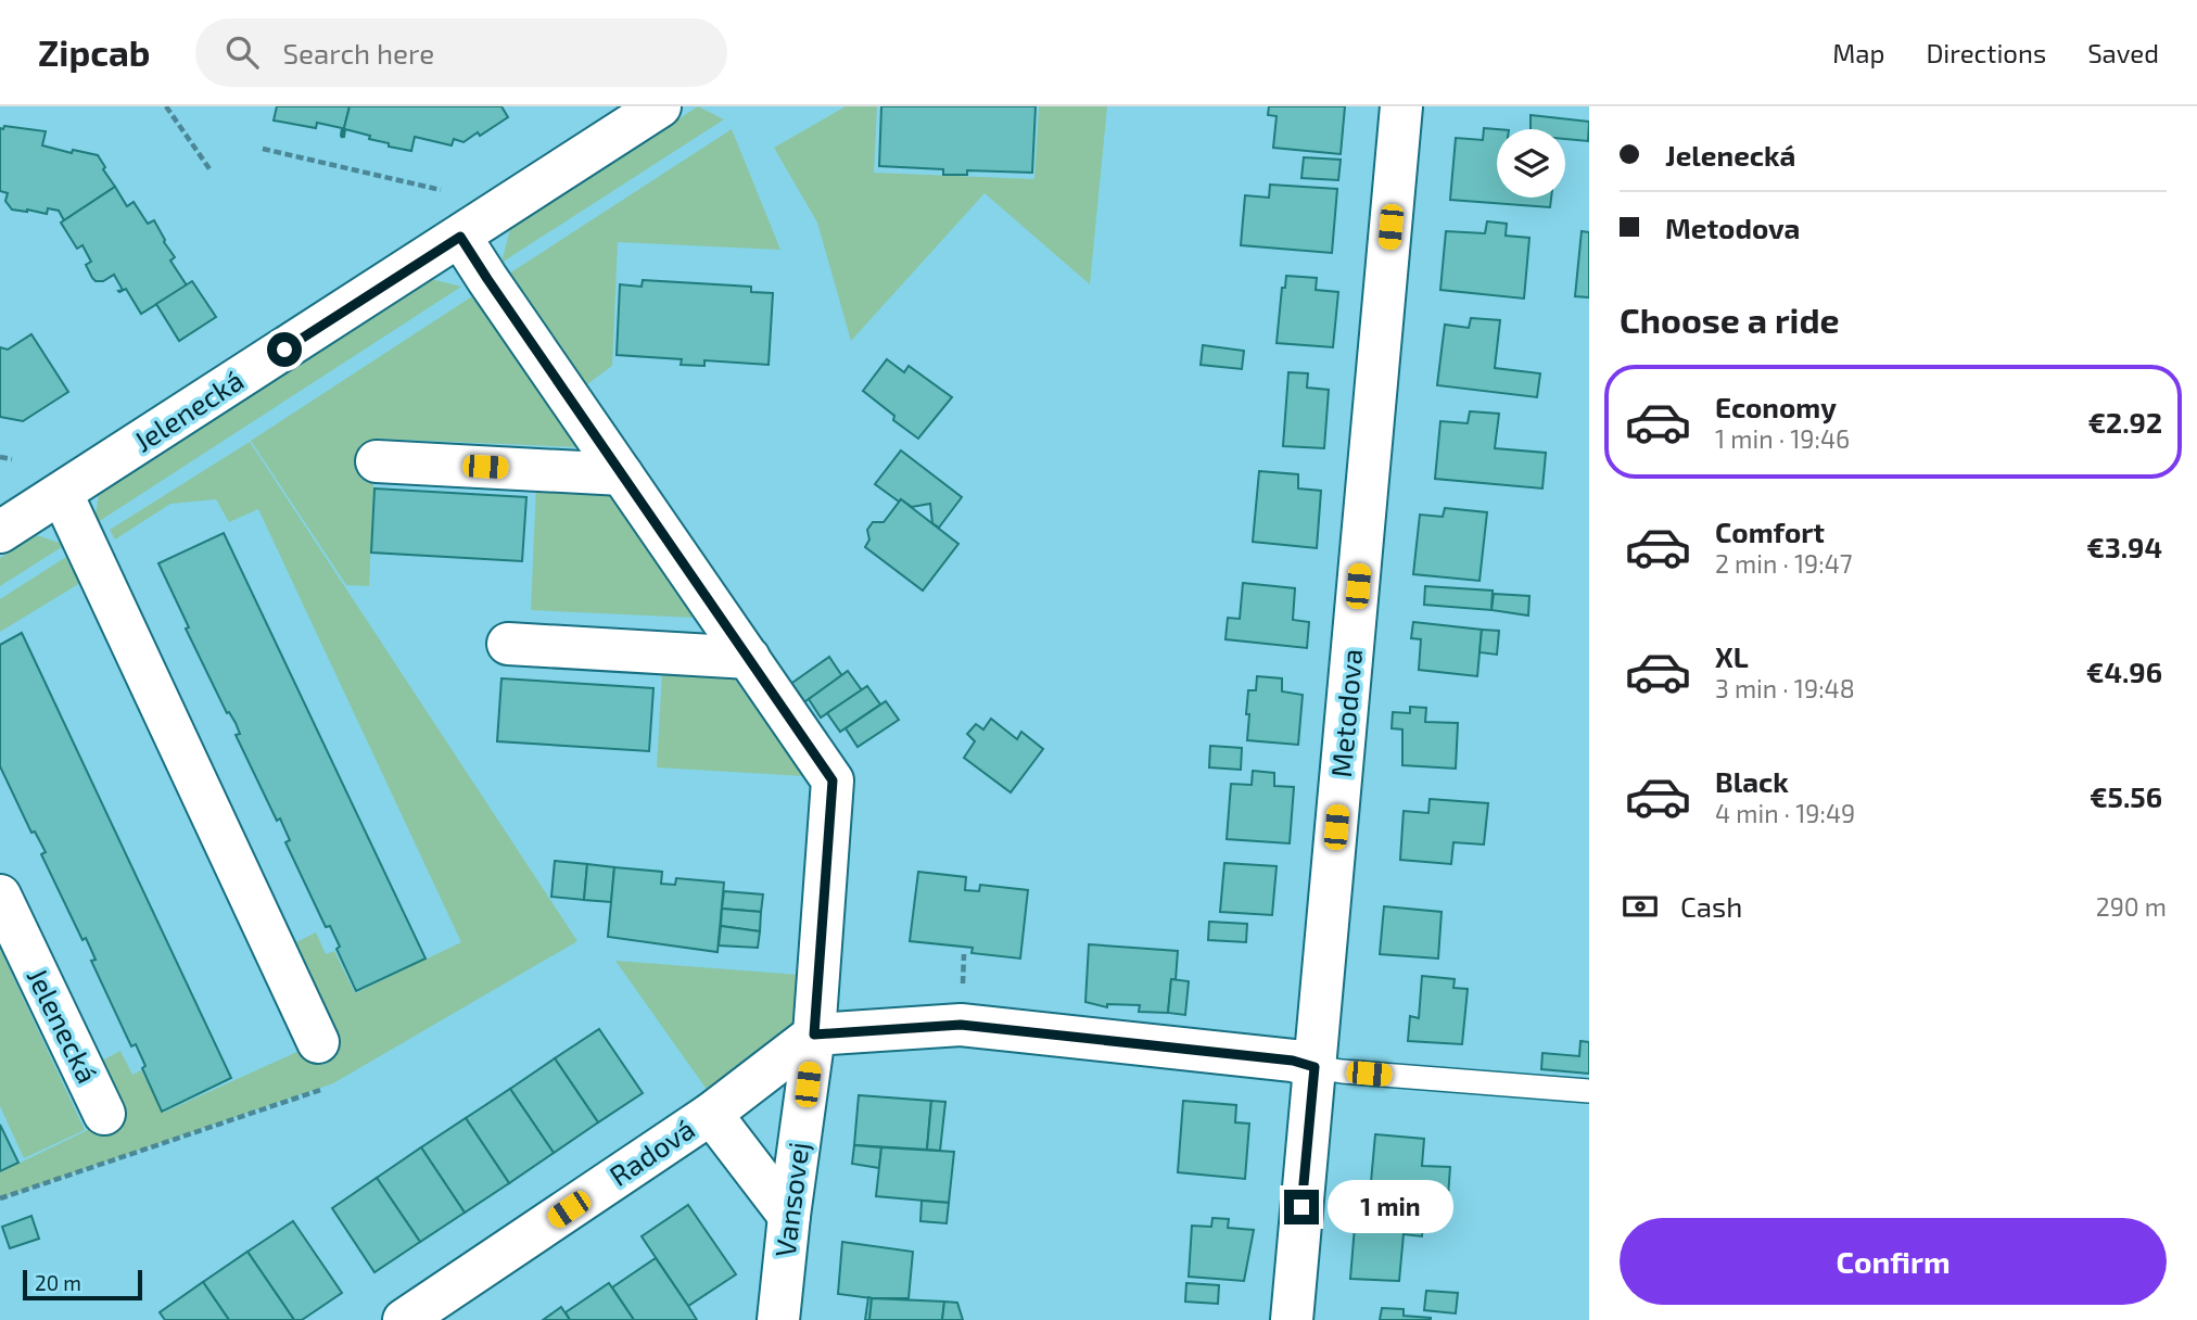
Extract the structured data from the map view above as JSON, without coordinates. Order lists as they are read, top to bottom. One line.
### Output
{"streets":{"street":["Jelenecká","Metodova","Radová","Vansovej"]},"crossings":[["Radová","Vansovej"]],"scale_bar":"20 m","page":{"header":"Zipcab","search":"Search here","nav":["Map","Directions","Saved"],"banner":["Jelenecká","Metodova"],"heading":"Choose a ride","list":[{"name":"Economy","note":"1 min · 19:46","value":"€2.92"},{"name":"Comfort","note":"2 min · 19:47","value":"€3.94"},{"name":"XL","note":"3 min · 19:48","value":"€4.96"},{"name":"Black","note":"4 min · 19:49","value":"€5.56"}],"pay":["Cash","290 m"],"bubble":"1 min","buttons":"Confirm","scale":"20 m"}}
